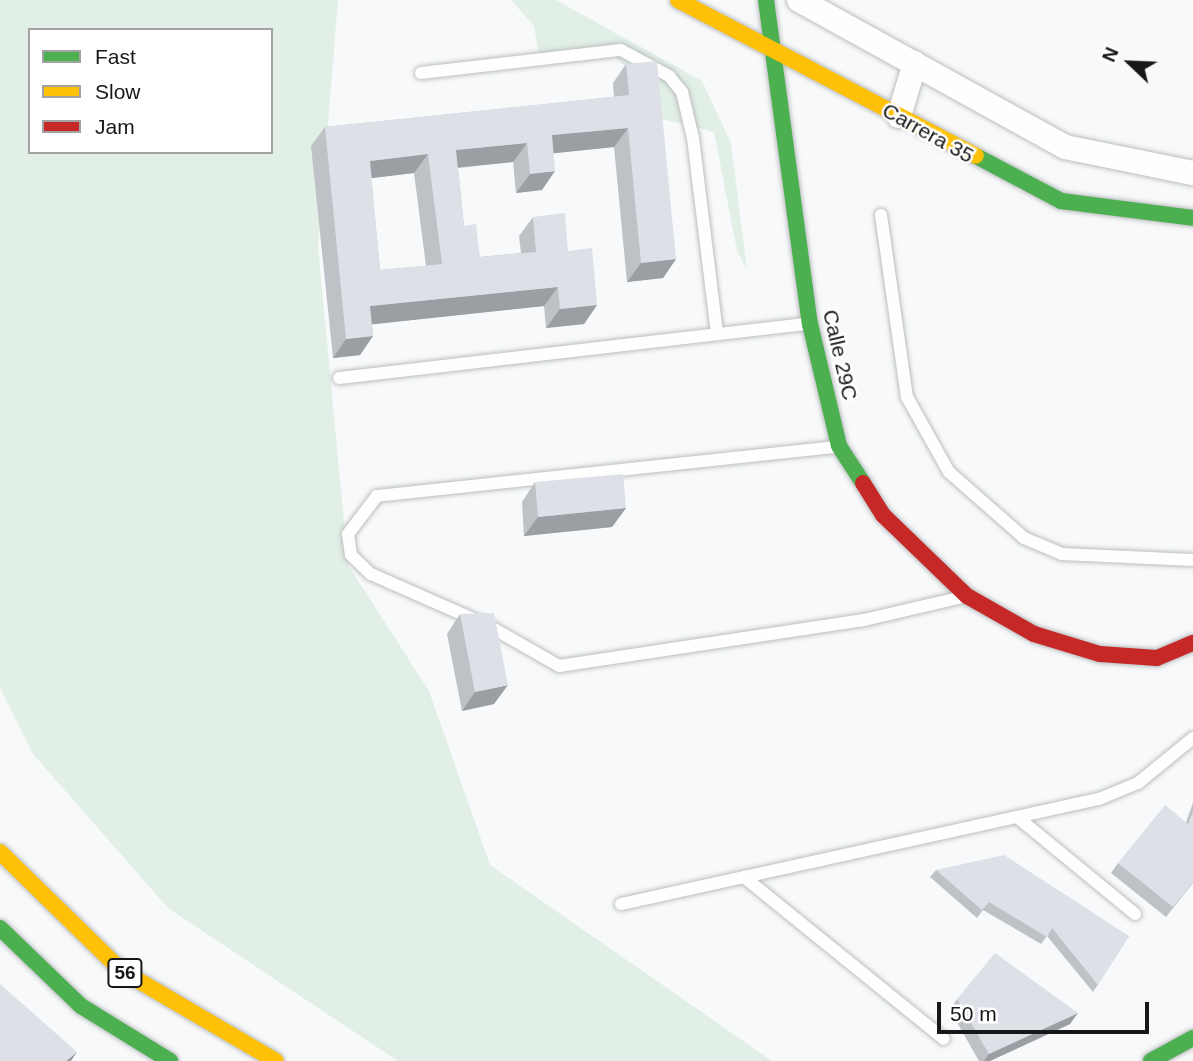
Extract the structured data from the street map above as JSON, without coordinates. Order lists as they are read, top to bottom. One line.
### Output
{"streets":{"street":["Carrera 35","Calle 29C","56"]},"crossings":[["Carrera 35","Calle 29C"]],"legend":["Fast","Slow","Jam"],"scale_bar":"50 m","north":"top left"}
